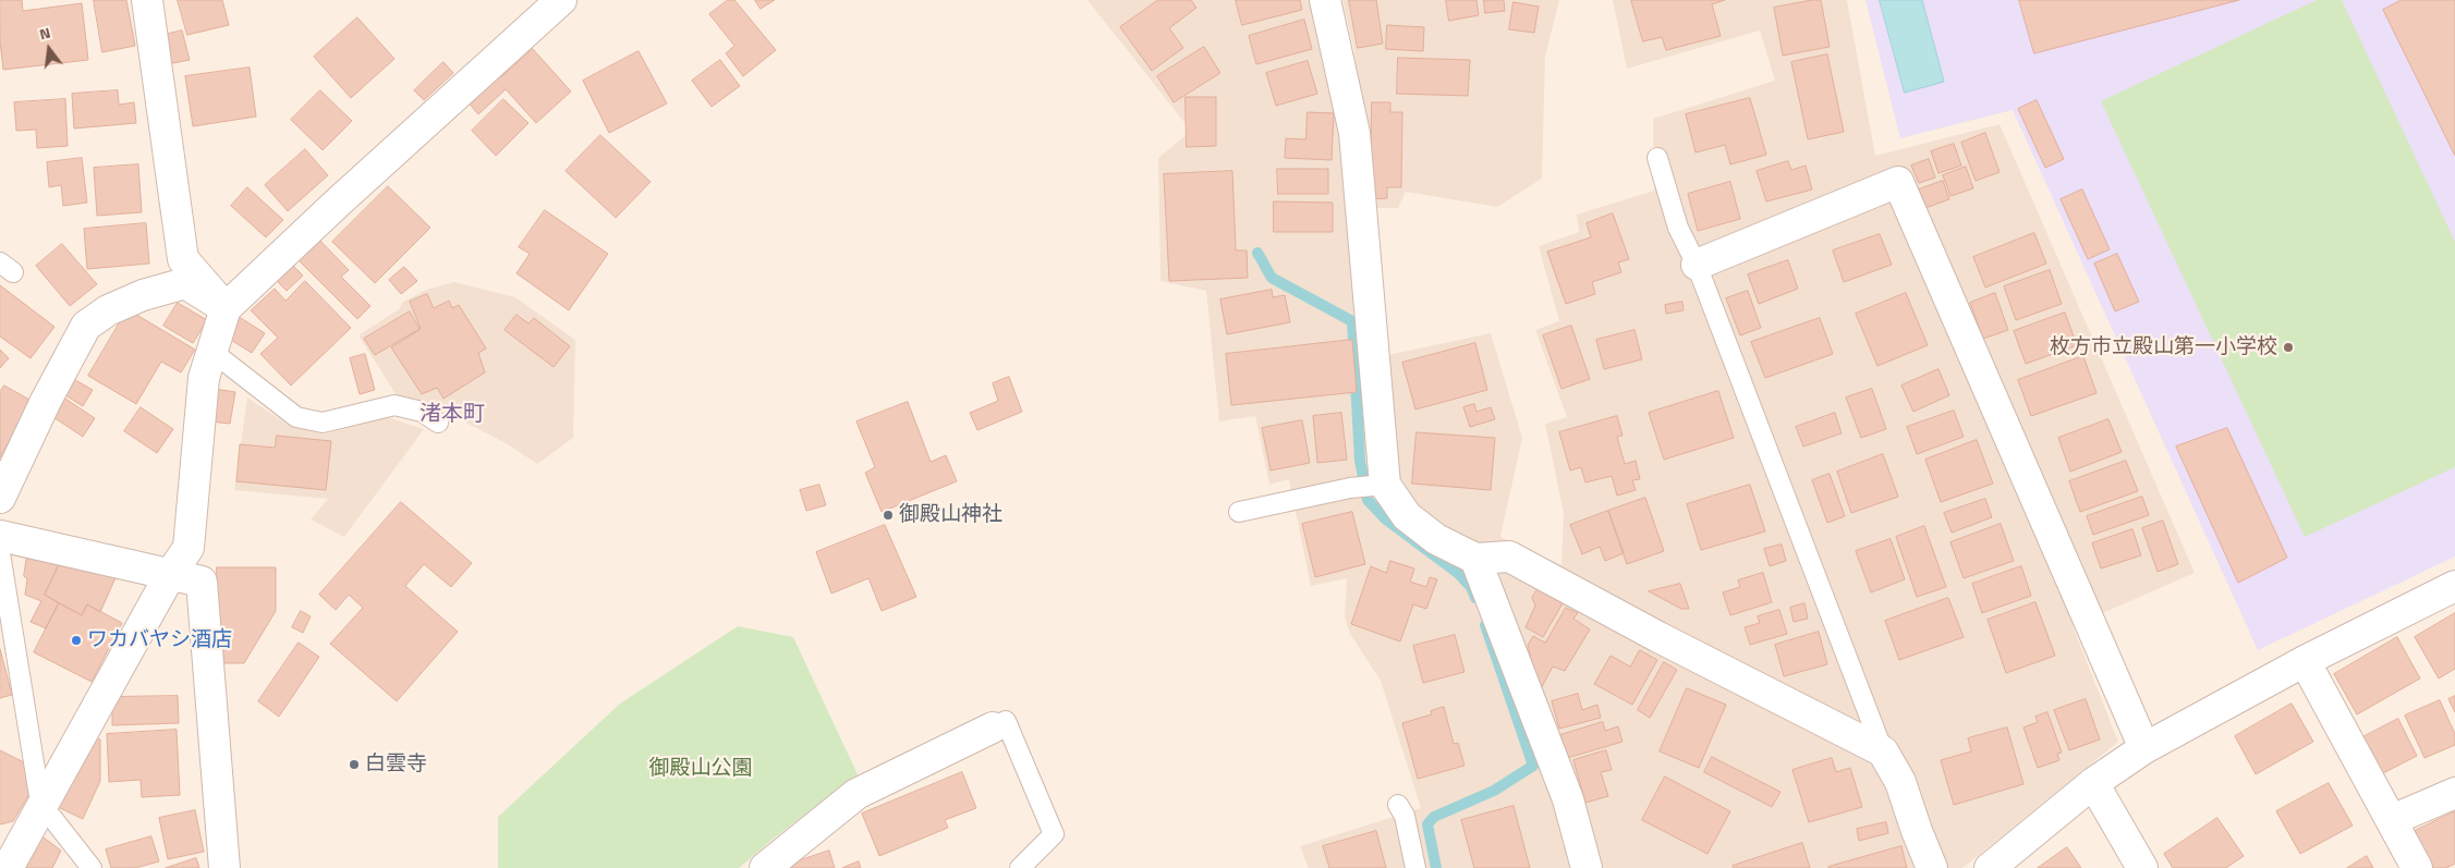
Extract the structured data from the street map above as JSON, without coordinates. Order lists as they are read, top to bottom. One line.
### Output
{"districts":["渚本町"],"parks":["御殿山公園"],"places":["枚方市立殿山第一小学校","御殿山神社","ワカバヤシ酒店","白雲寺"],"north":"top"}
